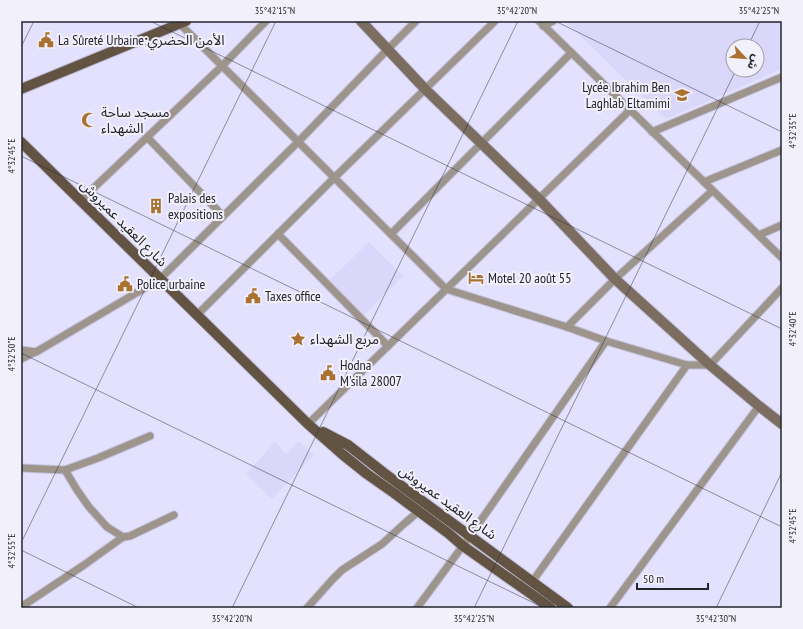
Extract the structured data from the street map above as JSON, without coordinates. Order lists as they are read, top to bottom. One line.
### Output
{"streets":{"main road":["شارع العقيد عميروش"]},"places":{"public building":["La Sûreté Urbaine;الأمن الحضري","Police urbaine","Taxes office","Hodna M'sila 28007"],"school or university":["Lycée Ibrahim Ben Laghlab Eltamimi"],"mosque":["مسجد ساحة الشهداء"],"building":["Palais des expositions"],"hotel":["Motel 20 août 55"],"place":["مربع الشهداء"]},"scale_bar":"50 m","north":"bottom right","coordinates":["35°42'15\"N","35°42'20\"N","35°42'25\"N","4°32'35\"E","4°32'45\"E","4°32'40\"E","4°32'50\"E","4°32'55\"E","35°42'30\"N"]}
